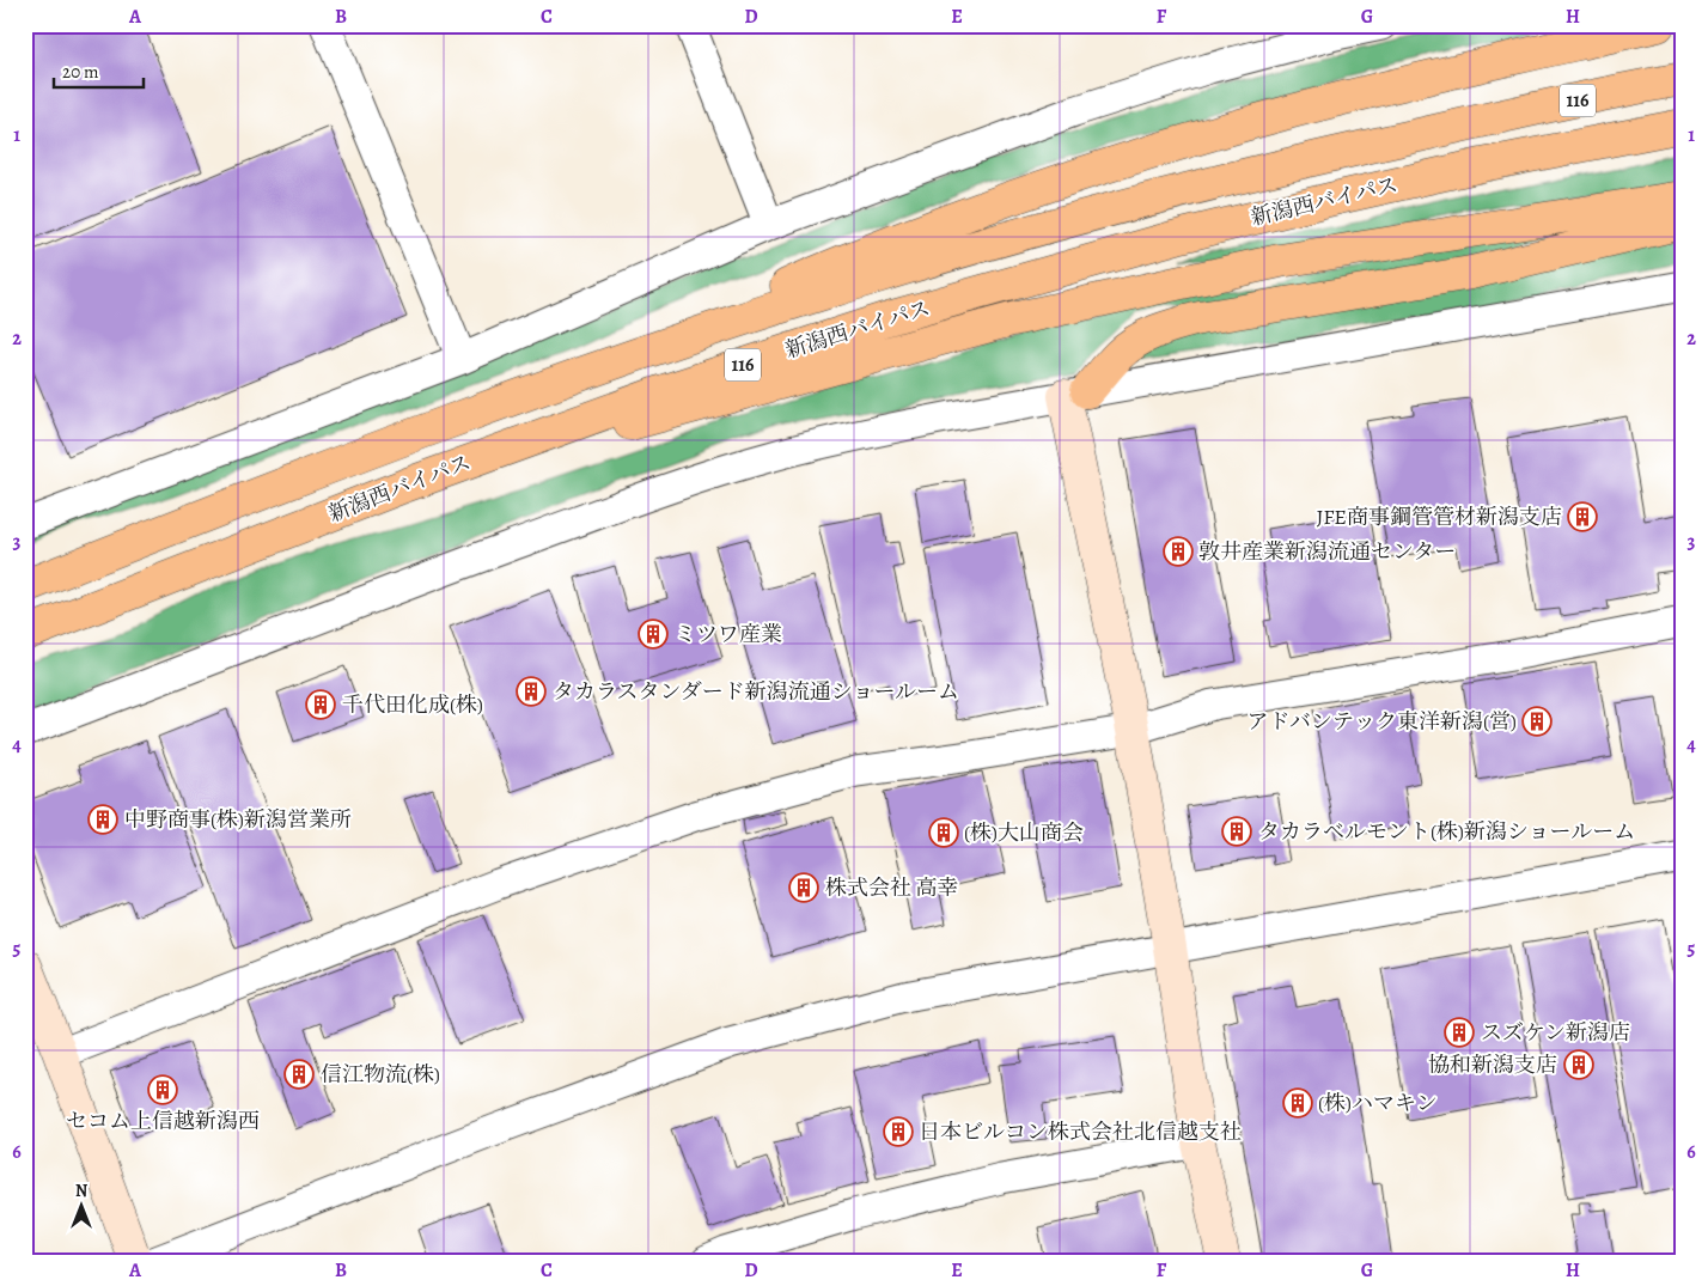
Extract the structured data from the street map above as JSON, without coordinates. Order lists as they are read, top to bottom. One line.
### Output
{"streets":{"highway":["116","新潟西バイパス"]},"places":{"building":["JFE商事鋼管管材新潟支店","敦井産業新潟流通センター","ミツワ産業","タカラスタンダード新潟流通ショールーム","千代田化成(株)","アドバンテック東洋新潟(営)","中野商事(株)新潟営業所","タカラベルモント(株)新潟ショールーム","(株)大山商会","株式会社 高幸","スズケン新潟店","協和新潟支店","信江物流(株)","セコム上信越新潟西","(株)ハマキン","日本ビルコン株式会社北信越支社"]},"scale_bar":"20 m","north":"top","grid":{"columns":["A","B","C","D","E","F","G","H"],"rows":["1","2","3","4","5","6"]}}
